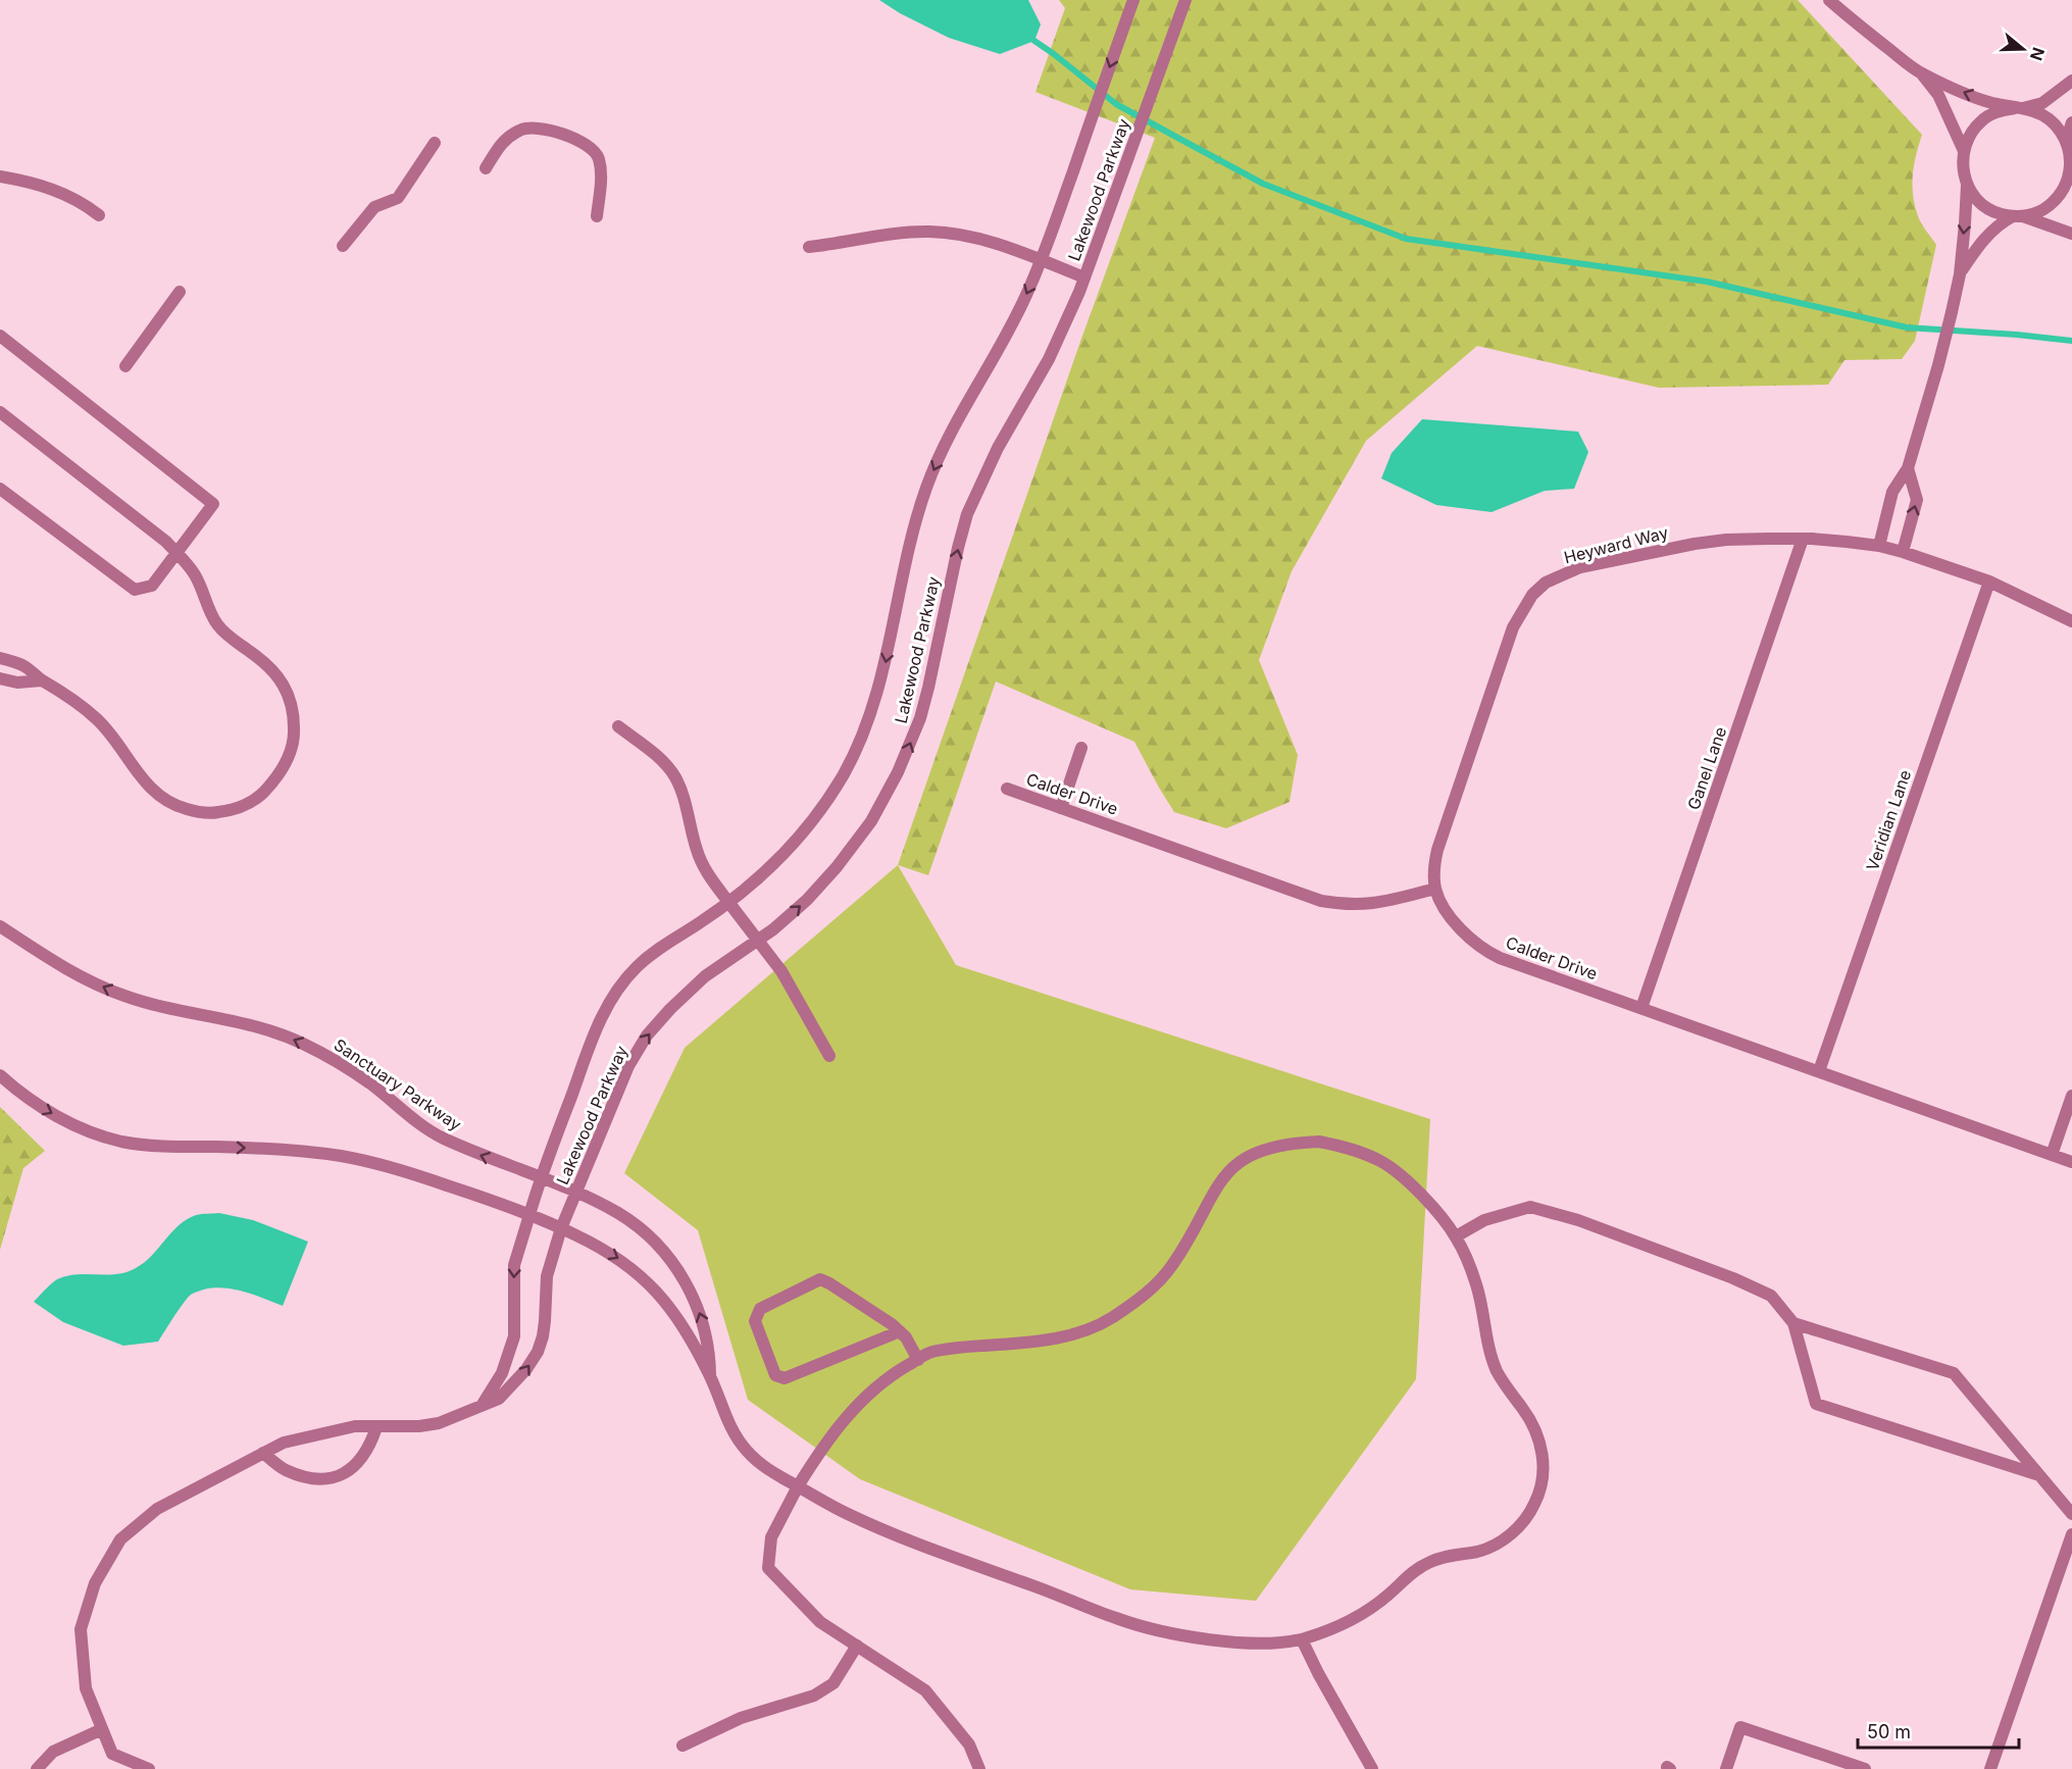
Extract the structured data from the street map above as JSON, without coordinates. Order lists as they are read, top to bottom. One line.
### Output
{"streets":{"street":["Lakewood Parkway","Heyward Way","Ganel Lane","Calder Drive","Veridian Lane","Sanctuary Parkway"]},"crossings":[["Lakewood Parkway","Sanctuary Parkway"],["Heyward Way","Ganel Lane"],["Heyward Way","Calder Drive"],["Heyward Way","Veridian Lane"],["Ganel Lane","Calder Drive"],["Calder Drive","Veridian Lane"]],"scale_bar":"50 m","north":"right"}
